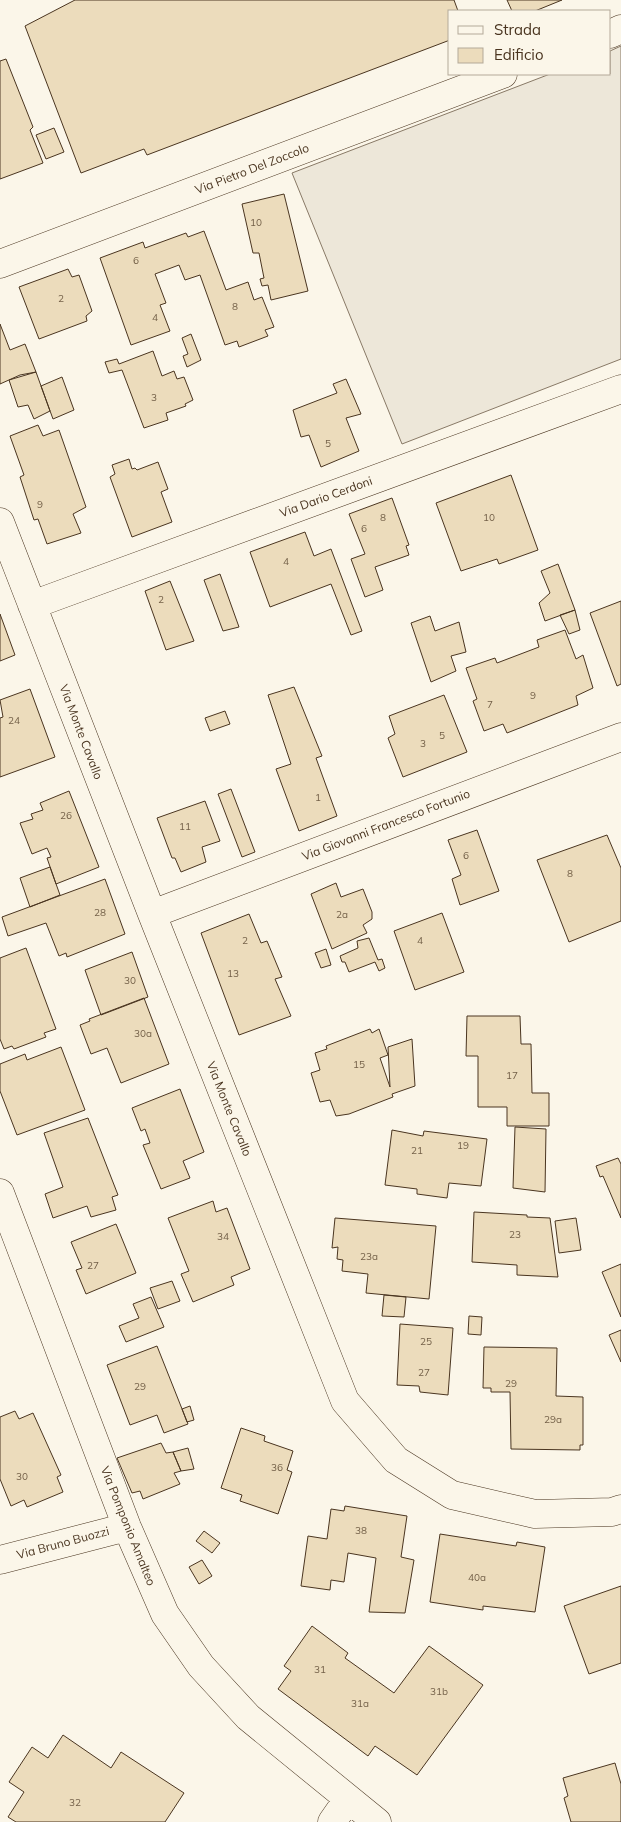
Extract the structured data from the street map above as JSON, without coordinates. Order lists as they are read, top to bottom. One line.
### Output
{"streets":{"street":["Via Pietro Del Zoccolo","Via Dario Cerdoni","Via Monte Cavallo","Via Giovanni Francesco Fortunio","Via Pomponio Amalteo","Via Bruno Buozzi"]},"crossings":[["Via Dario Cerdoni","Via Monte Cavallo"],["Via Monte Cavallo","Via Giovanni Francesco Fortunio"],["Via Pomponio Amalteo","Via Bruno Buozzi"]],"house_numbers":["10","6","2","8","4","3","5","9","8","10","6","4","2","9","7","24","5","3","1","26","11","6","8","28","2a","2","4","13","30","30a","15","17","19","21","23","34","23a","27","25","27","29","29","29a","36","30","38","40a","31","31b","31a","32"],"legend":["Strada","Edificio"]}
